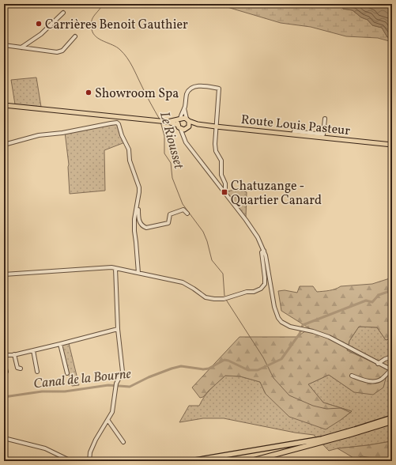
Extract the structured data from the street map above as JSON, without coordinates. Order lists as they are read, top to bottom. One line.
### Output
{"streets":{"main road":["Route Louis Pasteur"]},"water":["Le Riousset","Canal de la Bourne"],"places":{"other":["Carrières Benoit Gauthier","Showroom Spa"],"transit":["Chatuzange - Quartier Canard"]}}
